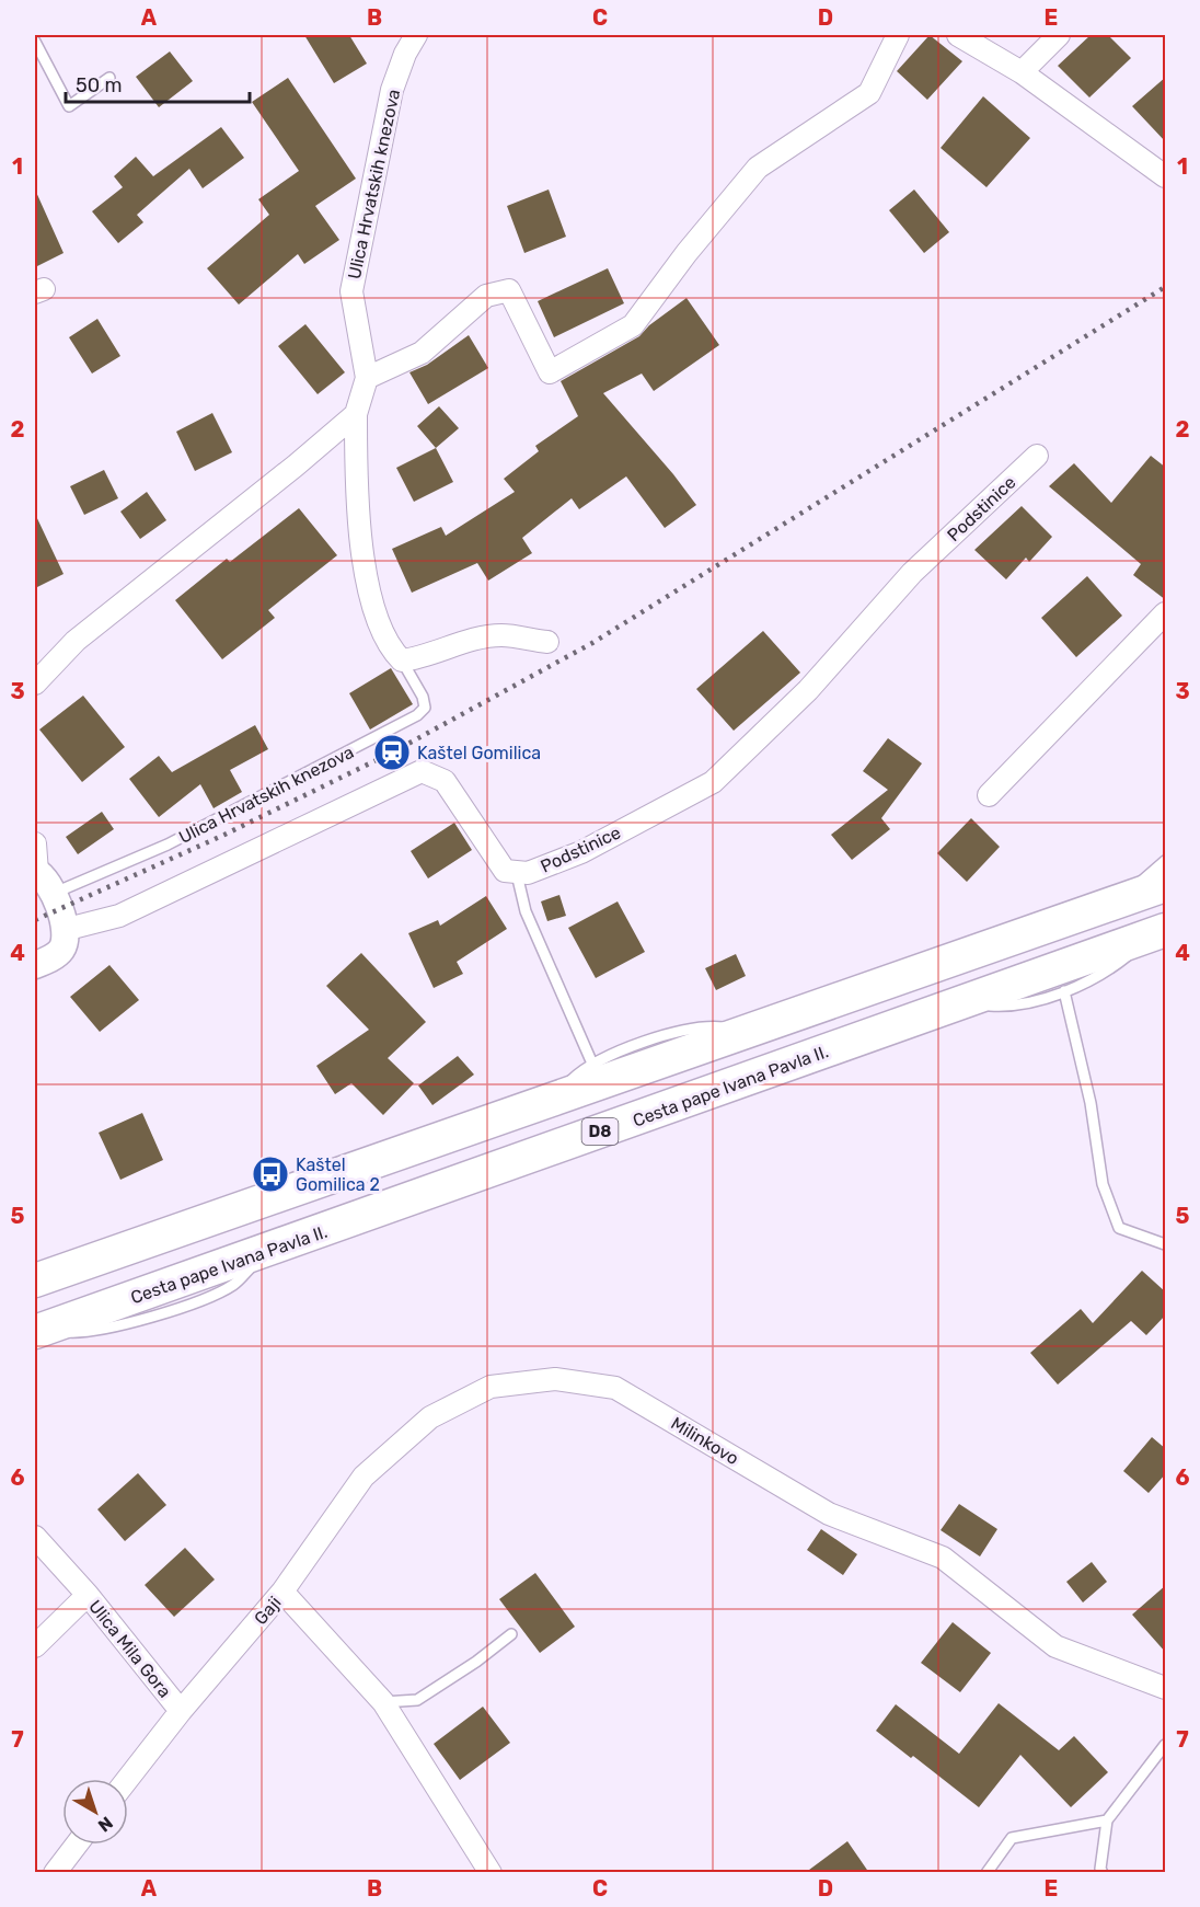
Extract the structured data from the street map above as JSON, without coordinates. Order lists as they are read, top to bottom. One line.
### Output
{"streets":{"main road":["Cesta pape Ivana Pavla II.","D8"],"street":["Ulica Hrvatskih knezova","Podstinice","Milinkovo","Gaji","Ulica Mila Gora"]},"crossings":[["Milinkovo","Gaji"],["Gaji","Ulica Mila Gora"]],"places":{"station":["Kaštel Gomilica"],"bus stop":["Kaštel Gomilica 2"]},"scale_bar":"50 m","north":"bottom right","grid":{"columns":["A","B","C","D","E"],"rows":["1","2","3","4","5","6","7"]}}
